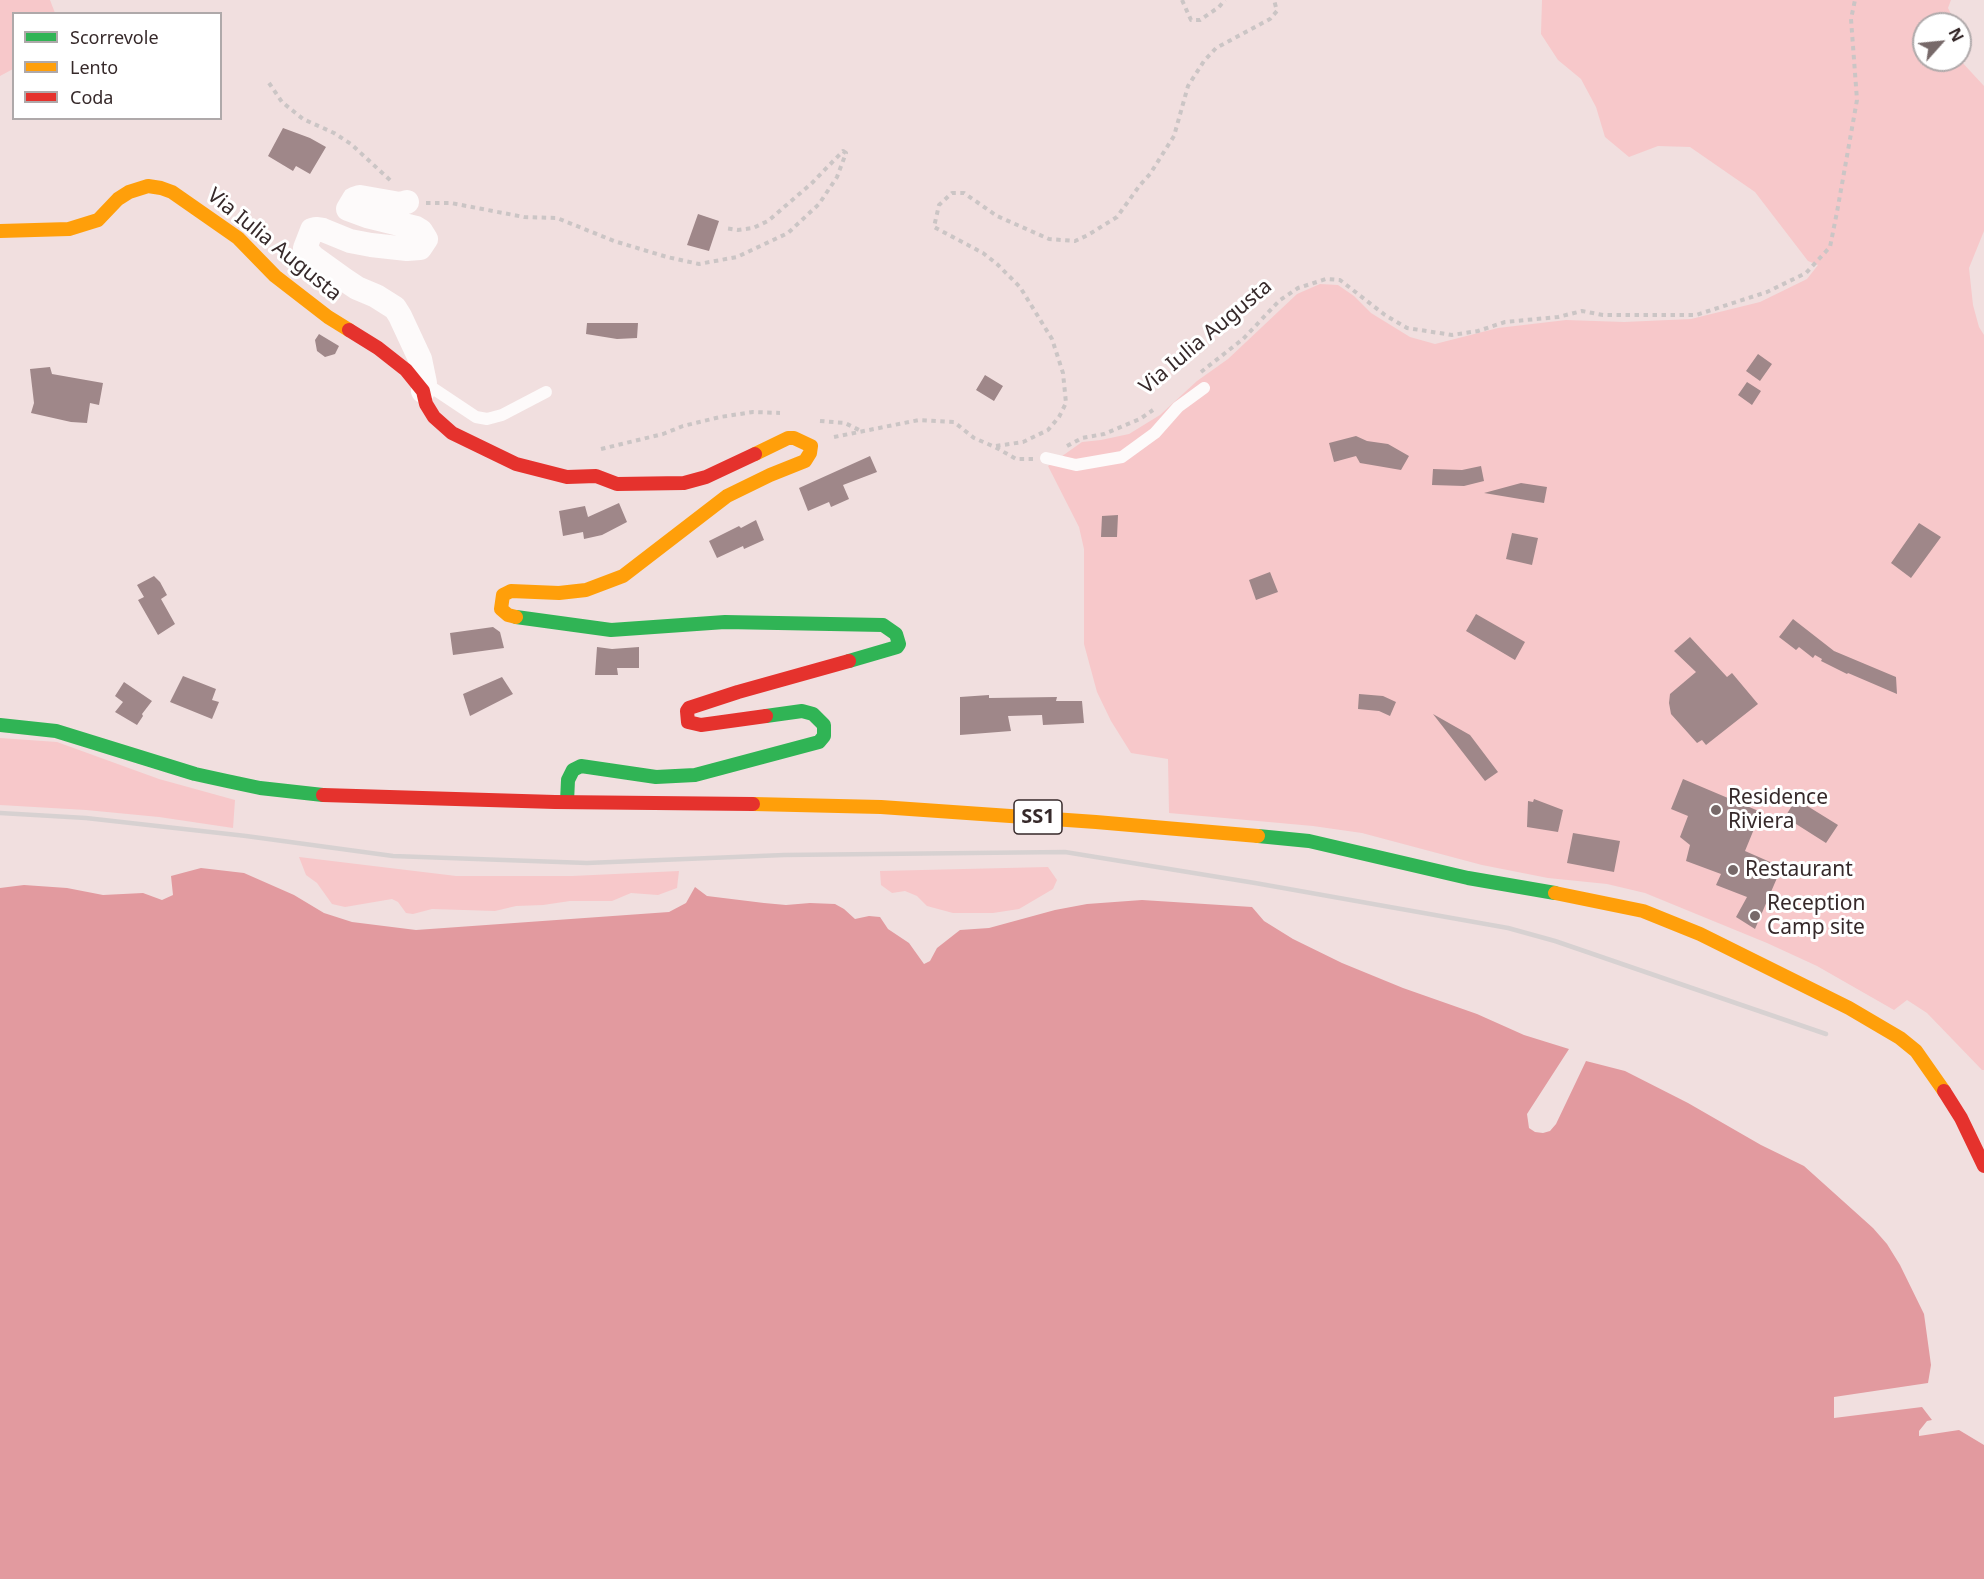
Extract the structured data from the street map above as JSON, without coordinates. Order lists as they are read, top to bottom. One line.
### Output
{"streets":{"street":["Via Iulia Augusta","SS1"]},"places":["Residence Riviera","Restaurant","Reception Camp site"],"legend":["Scorrevole","Lento","Coda"],"north":"top right"}
